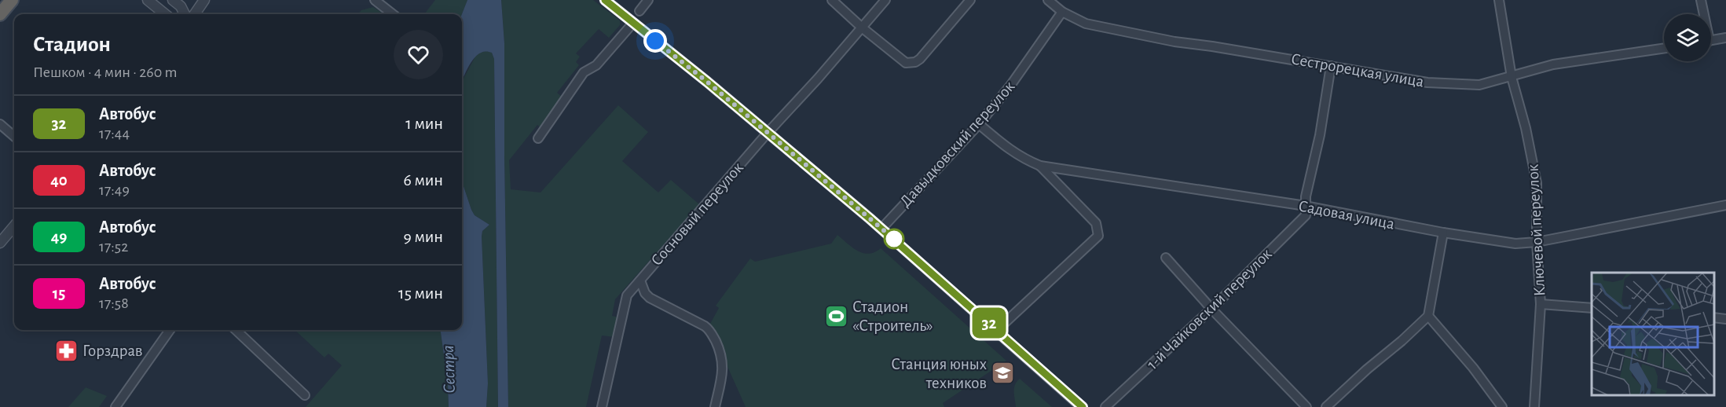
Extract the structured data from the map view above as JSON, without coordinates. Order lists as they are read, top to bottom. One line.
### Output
{"streets":{"street":["Сестрорецкая улица","Давыдковский переулок","Сосновый переулок","Садовая улица","Ключевой переулок","1-й Чайковский переулок"]},"crossings":[["Сестрорецкая улица","Давыдковский переулок"],["Сестрорецкая улица","Ключевой переулок"],["Сестрорецкая улица","1-й Чайковский переулок"],["Давыдковский переулок","Садовая улица"],["Садовая улица","Ключевой переулок"],["Садовая улица","1-й Чайковский переулок"]],"water":["Сестра"],"places":{"sports":["Стадион «Строитель»"],"pharmacy":["Горздрав"],"school or university":["Станция юных техников"]},"lines":["bus line 32"],"page":{"on_map":"32","heading":["Стадион","Пешком · 4 мин · 260 m"],"list":[{"mark":"32","name":"Автобус","note":"17:44","value":"1 мин"},{"mark":"40","name":"Автобус","note":"17:49","value":"6 мин"},{"mark":"49","name":"Автобус","note":"17:52","value":"9 мин"},{"mark":"15","name":"Автобус","note":"17:58","value":"15 мин"}]}}
